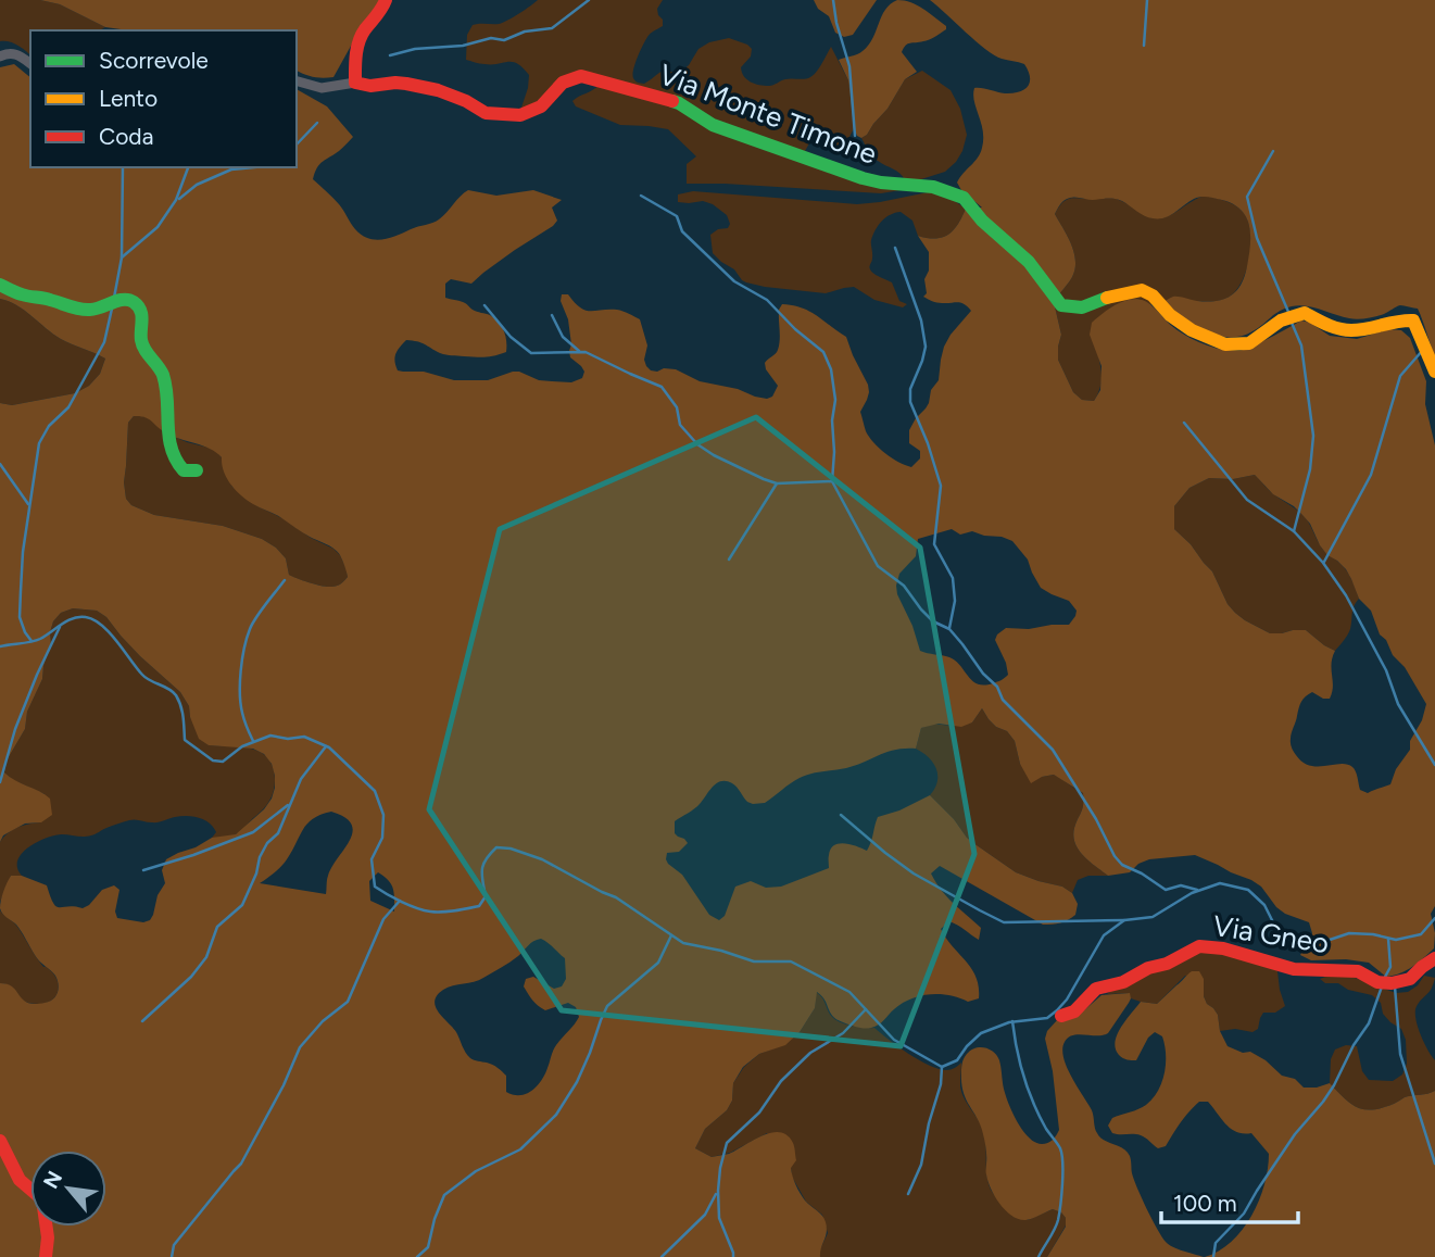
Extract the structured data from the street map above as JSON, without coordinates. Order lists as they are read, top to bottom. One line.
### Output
{"streets":{"street":["Via Monte Timone","Via Gneo"]},"legend":["Scorrevole","Lento","Coda"],"scale_bar":"100 m","north":"top left"}
